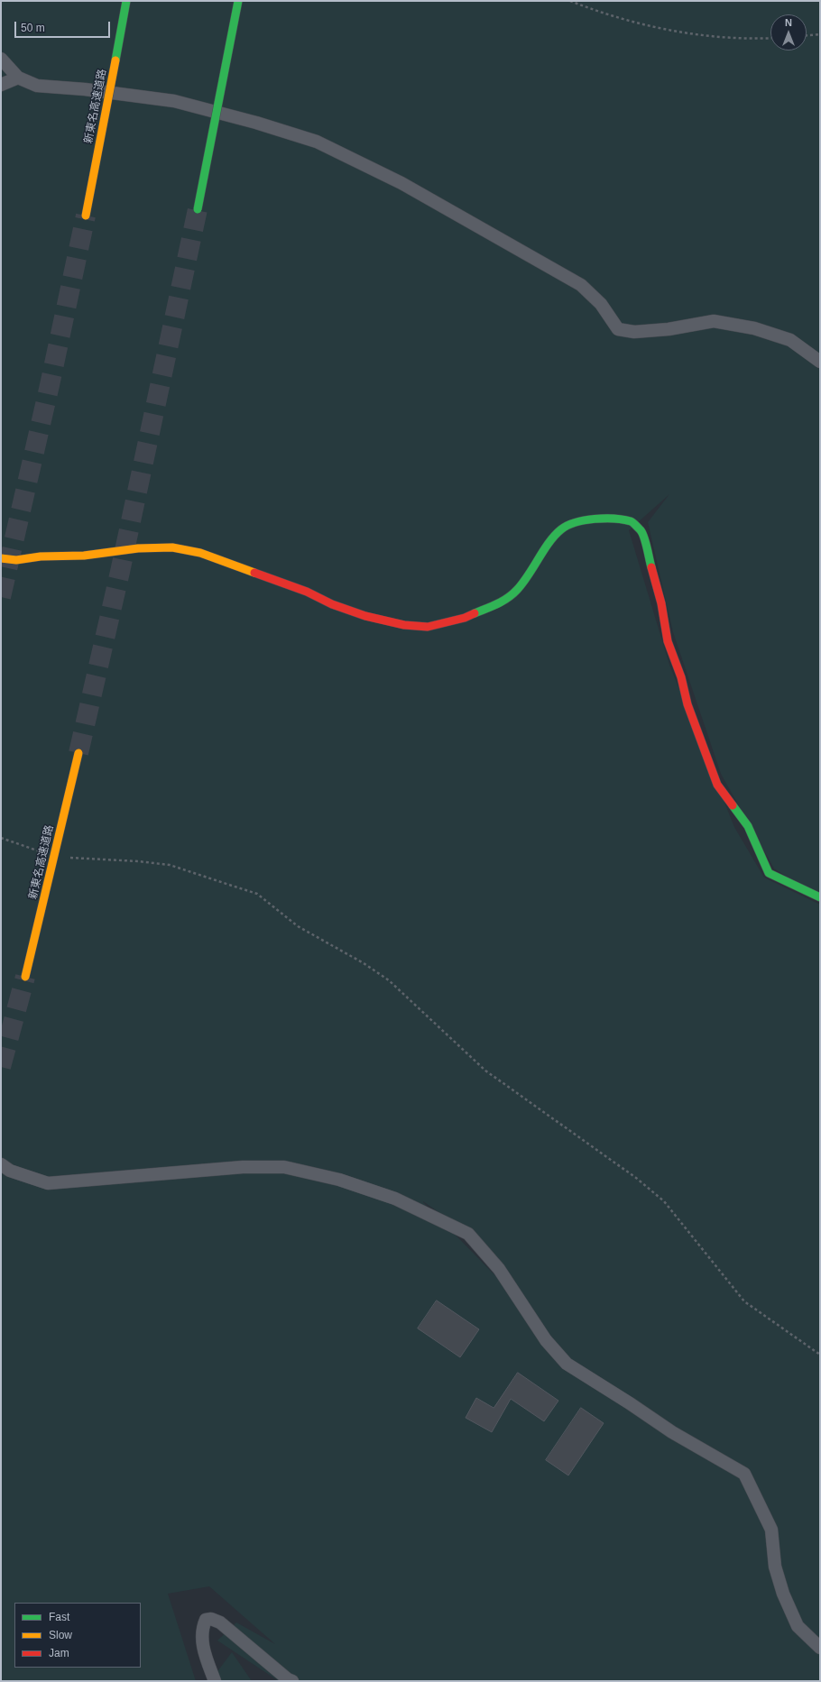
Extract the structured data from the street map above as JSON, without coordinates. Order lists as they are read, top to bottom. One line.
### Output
{"streets":{"main road":["新東名高速道路"]},"legend":["Fast","Slow","Jam"],"scale_bar":"50 m","north":"top"}
